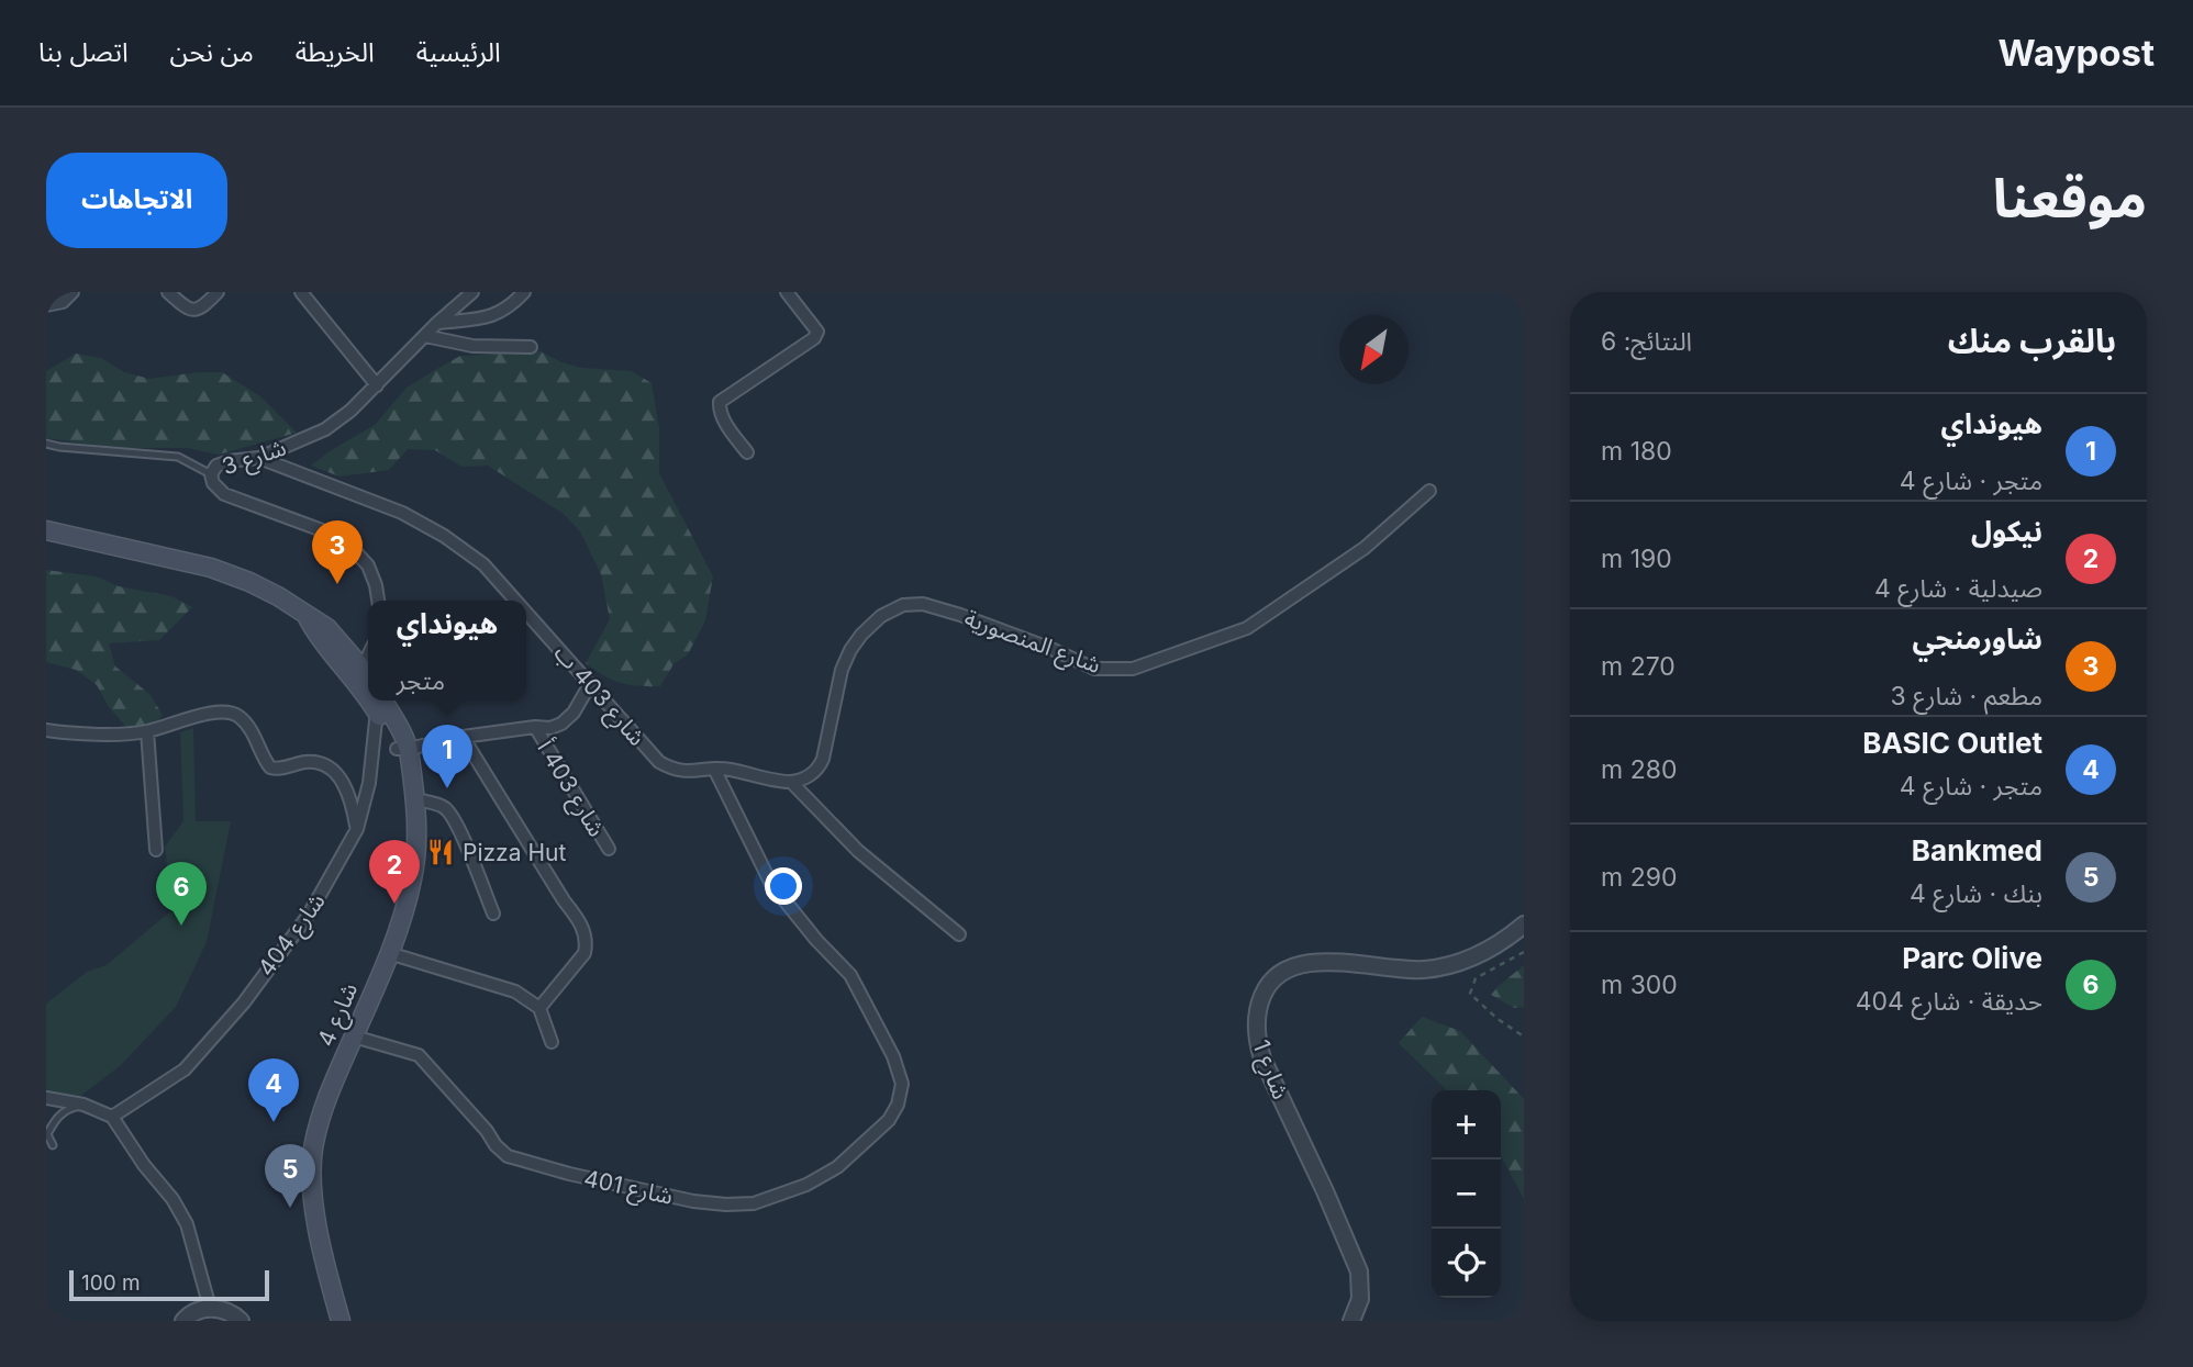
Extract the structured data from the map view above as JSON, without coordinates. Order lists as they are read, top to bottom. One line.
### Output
{"streets":{"main road":["شارع 4"],"street":["شارع 3","شارع المنصورية","شارع 403 ب","شارع 403 أ","شارع 404","شارع 1","شارع 401"]},"crossings":[["شارع 3","شارع 403 ب"],["شارع 403 ب","شارع 401"],["شارع 4","شارع 401"]],"places":{"restaurant":["Pizza Hut"]},"scale_bar":"100 m","north":"bottom left","page":{"header":"Waypost","nav":["الرئيسية","الخريطة","من نحن","اتصل بنا"],"title":"موقعنا","buttons":"الاتجاهات","heading":["بالقرب منك","النتائج: 6"],"list":[{"mark":"1","name":"هيونداي","note":"متجر · شارع 4","value":"180 m"},{"mark":"2","name":"نيكول","note":"صيدلية · شارع 4","value":"190 m"},{"mark":"3","name":"شاورمنجي","note":"مطعم · شارع 3","value":"270 m"},{"mark":"4","name":"BASIC Outlet","note":"متجر · شارع 4","value":"280 m"},{"mark":"5","name":"Bankmed","note":"بنك · شارع 4","value":"290 m"},{"mark":"6","name":"Parc Olive","note":"حديقة · شارع 404","value":"300 m"}],"pins":["3","1","2","6","4","5"],"popup":["هيونداي","متجر"],"map_buttons":["+","−"],"scale":"100 m"}}
